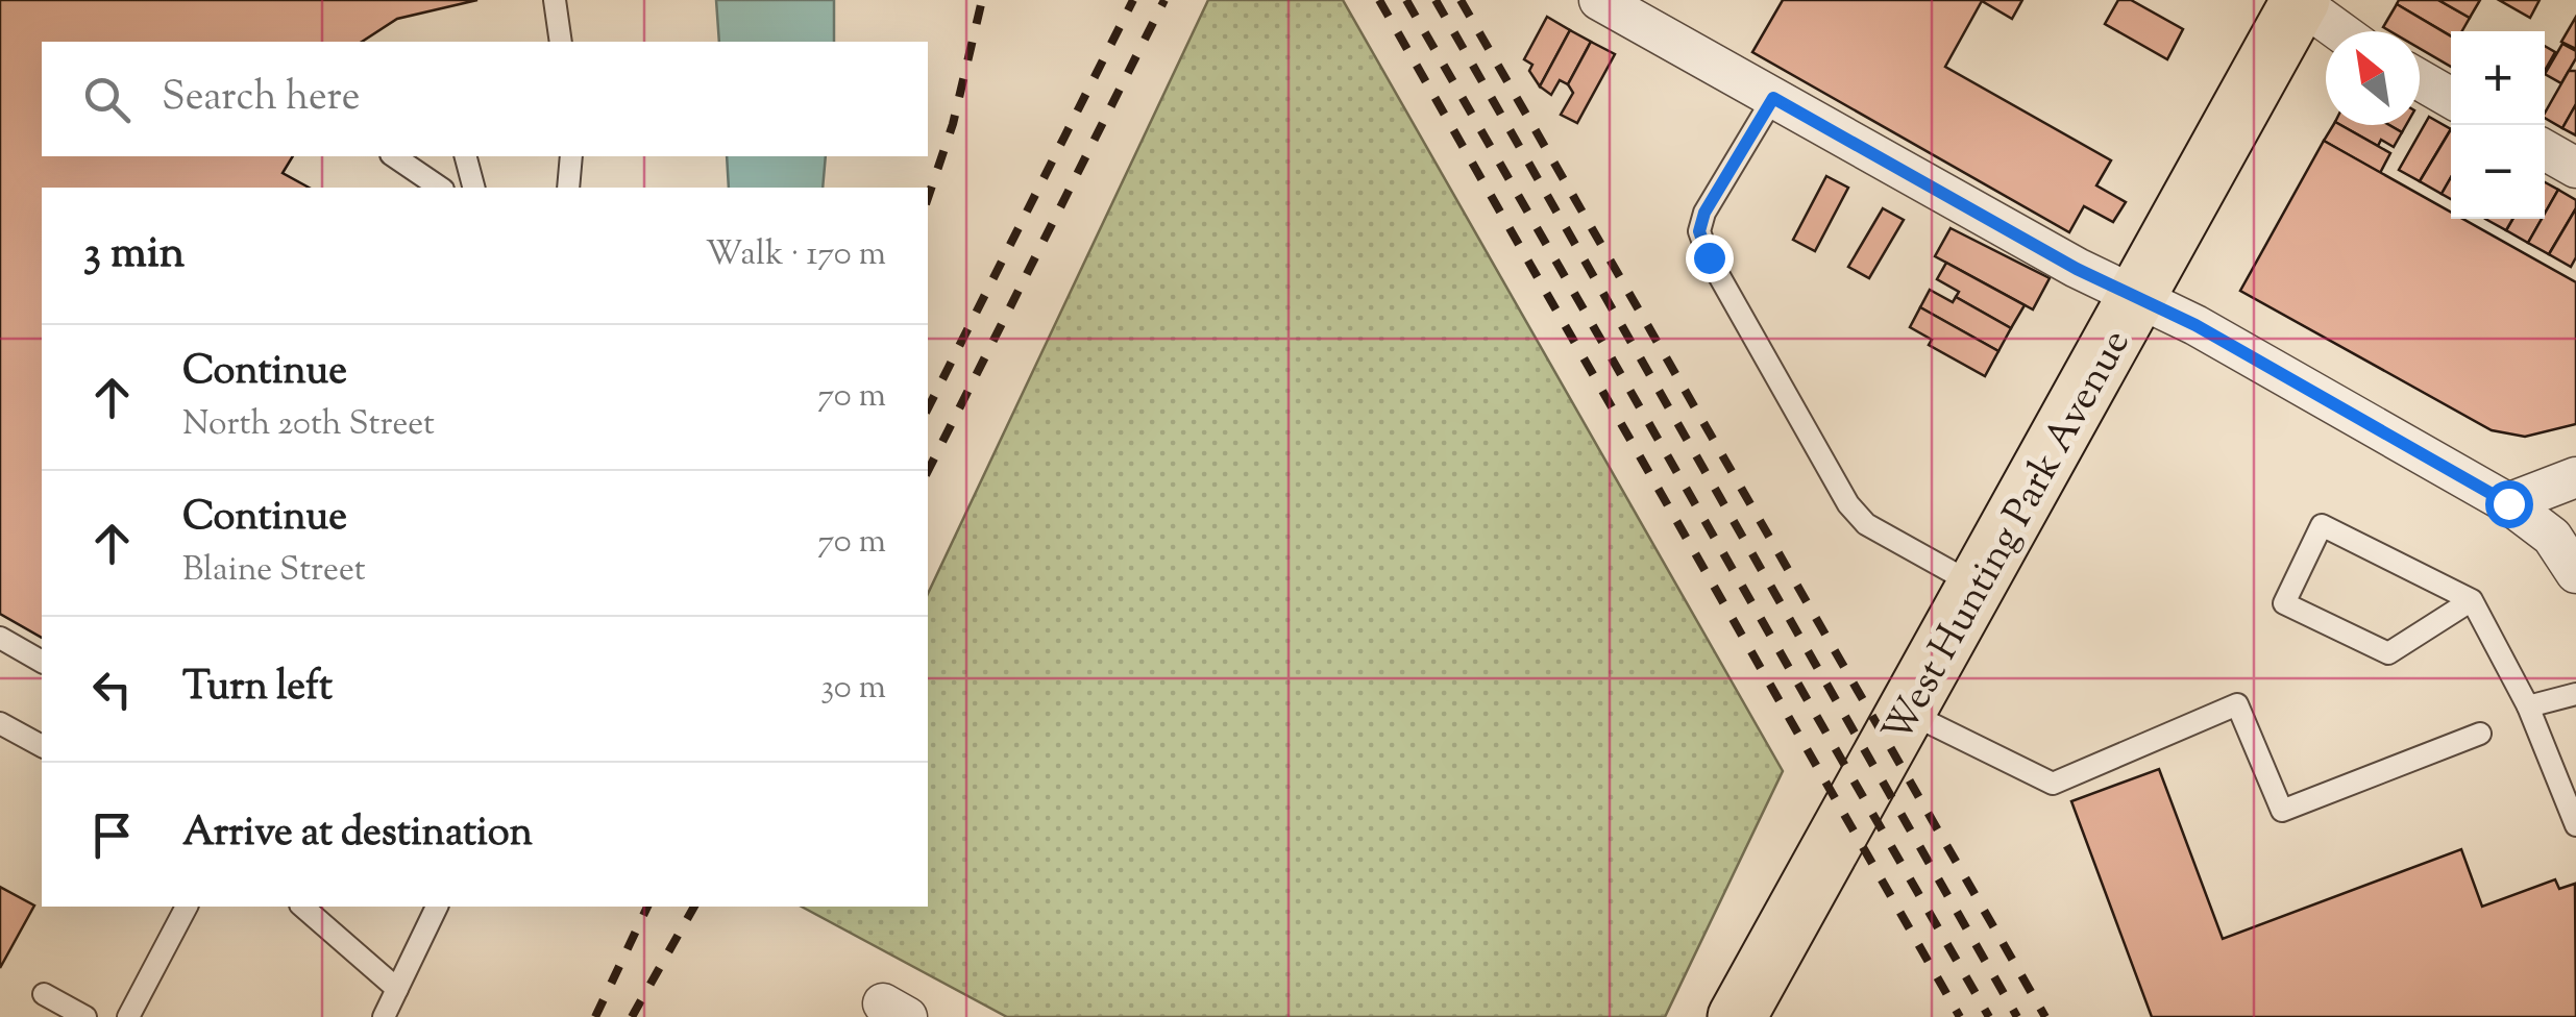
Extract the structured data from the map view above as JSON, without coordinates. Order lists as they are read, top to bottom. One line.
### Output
{"streets":{"main road":["West Hunting Park Avenue"]},"north":"top left","page":{"map_buttons":["+","−"],"search":"Search here","heading":["3 min","Walk · 170 m"],"list":[["Continue","North 20th Street","70 m"],["Continue","Blaine Street","70 m"],["Turn left","30 m"],"Arrive at destination"]}}
